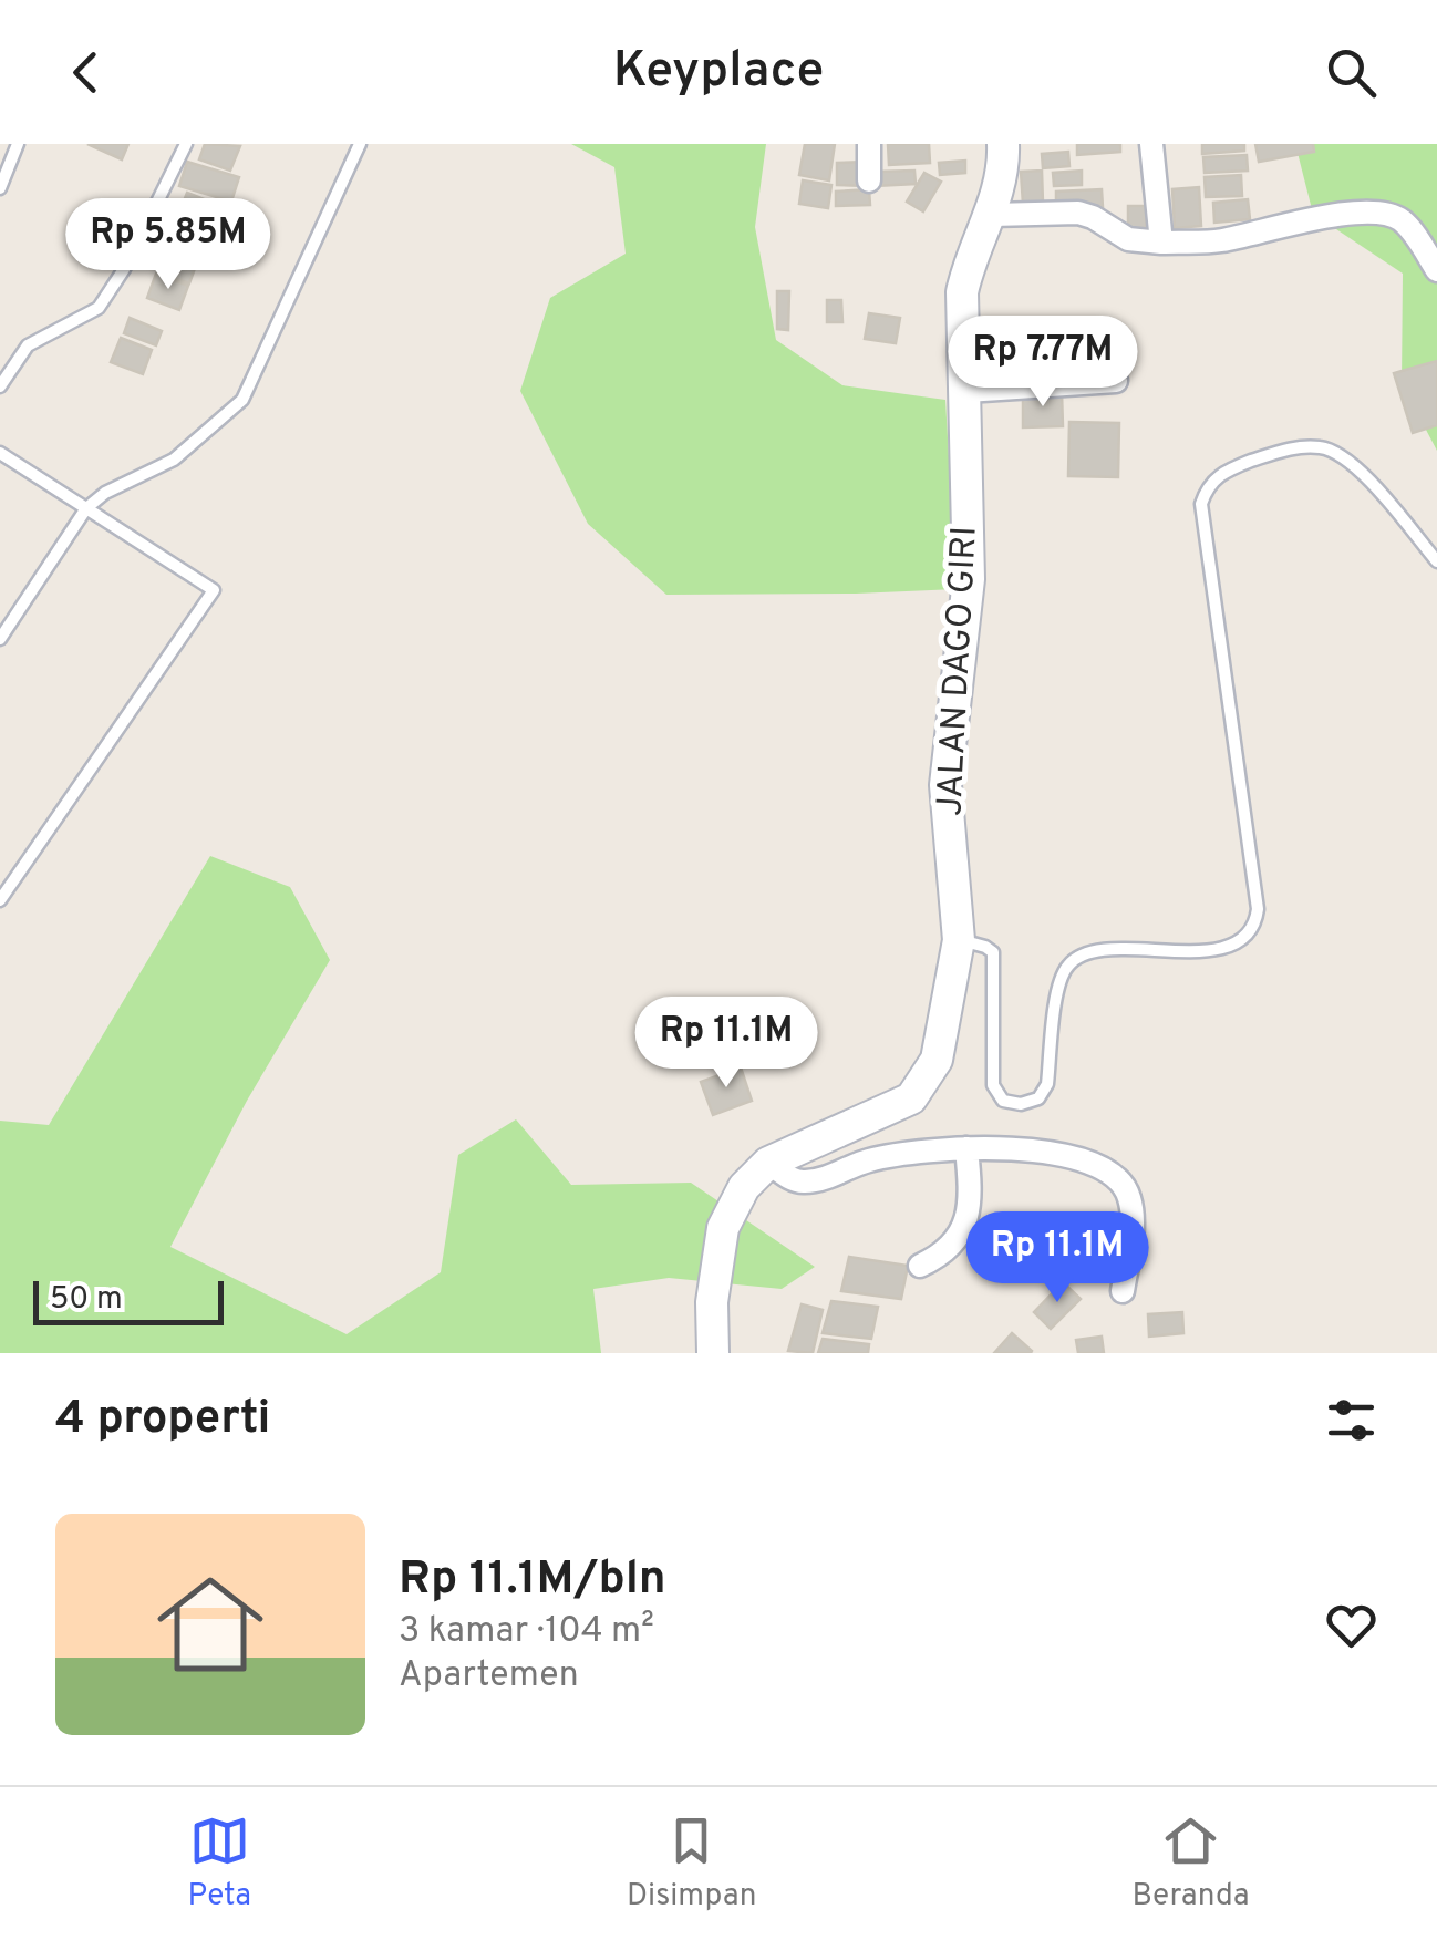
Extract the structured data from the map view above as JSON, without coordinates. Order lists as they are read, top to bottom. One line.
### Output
{"streets":{"main road":["JALAN DAGO GIRI"]},"scale_bar":"50 m","page":{"header":"Keyplace","price":["Rp 5.85M","Rp 7.77M","Rp 11.1M","Rp 11.1M"],"scale":"50 m","heading":"4 properti","list":[{"name":"Rp 11.1M/bln","note":"3 kamar · 104 m² · Apartemen"}],"tabs":["Peta","Disimpan","Beranda"]}}
